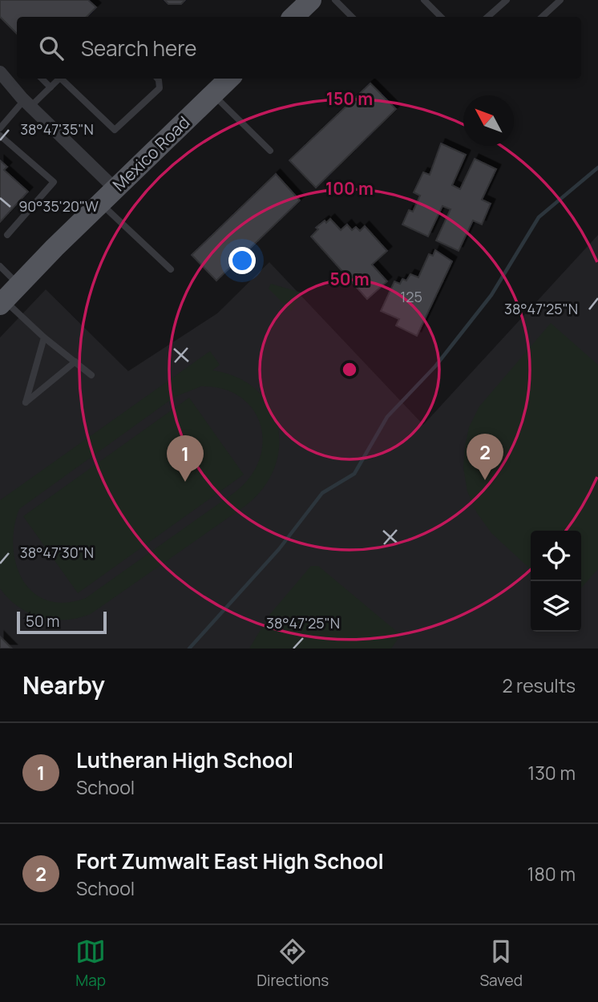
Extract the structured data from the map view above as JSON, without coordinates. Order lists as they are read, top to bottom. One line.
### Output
{"streets":{"main road":["Mexico Road"]},"house_numbers":["125"],"scale_bar":"50 m","north":"top left","page":{"search":"Search here","pins":["2","1"],"scale":"50 m","heading":["Nearby","2 results"],"list":[{"mark":"1","name":"Lutheran High School","note":"School","value":"130 m"},{"mark":"2","name":"Fort Zumwalt East High School","note":"School","value":"180 m"}],"nav":["Map","Directions","Saved"]},"coordinates":["38°47'35\"N","90°35'20\"W","38°47'25\"N","38°47'30\"N"],"rings":["150 m","100 m","50 m"]}
